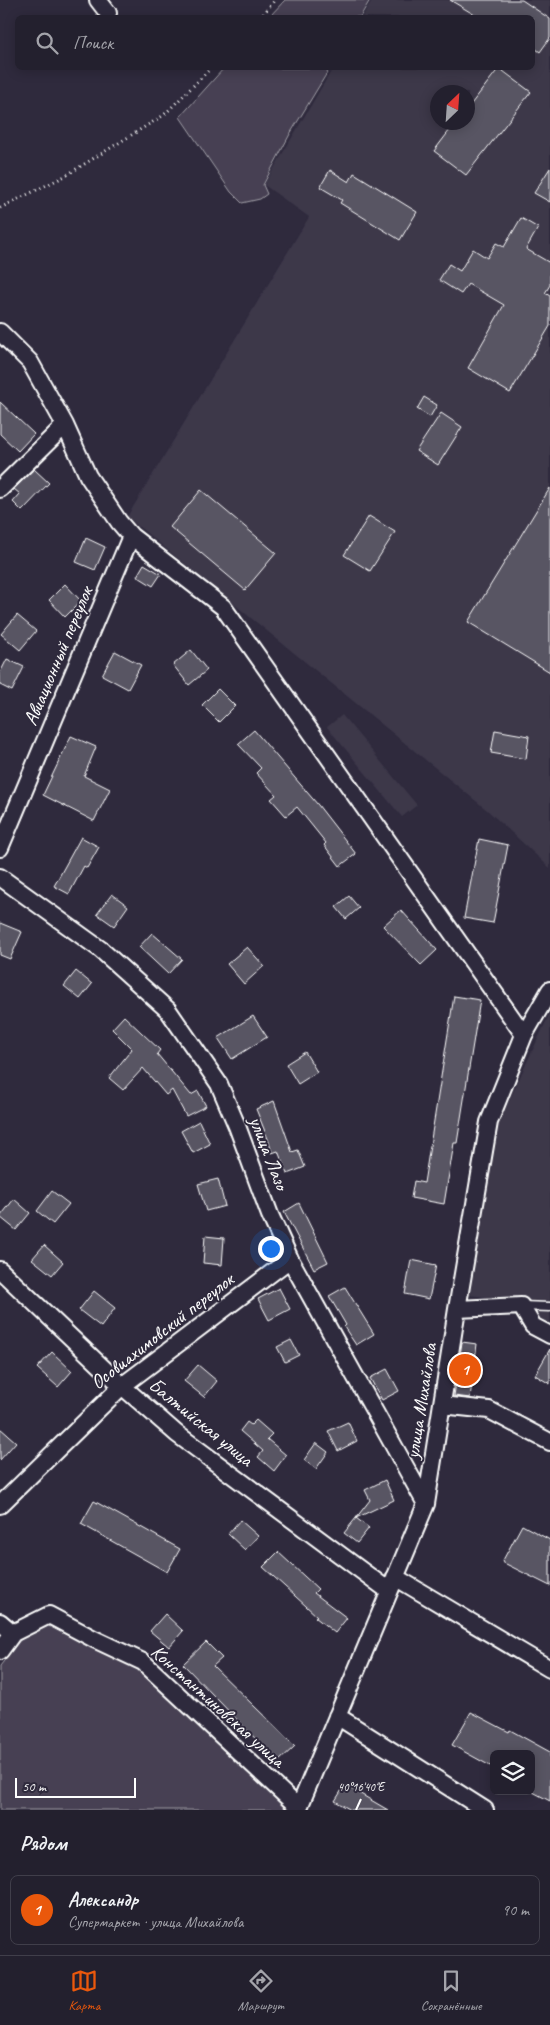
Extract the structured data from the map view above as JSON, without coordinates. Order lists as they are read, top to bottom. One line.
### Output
{"streets":{"street":["Авиационный переулок","улица Лазо","Осовиахимовский переулок","улица Михайлова","Балтийская улица","Константиновская улица"]},"crossings":[["улица Лазо","Осовиахимовский переулок"],["улица Лазо","улица Михайлова"],["Осовиахимовский переулок","Балтийская улица"],["улица Михайлова","Балтийская улица"],["улица Михайлова","Константиновская улица"]],"scale_bar":"50 m","north":"top right","page":{"search":"Поиск","pins":"1","scale":"50 m","heading":"Рядом","list":[{"mark":"1","name":"Александр","note":"Супермаркет · улица Михайлова","value":"90 m"}],"nav":["Карта","Маршрут","Сохранённые"]},"coordinates":["40°16'40\"E"]}
